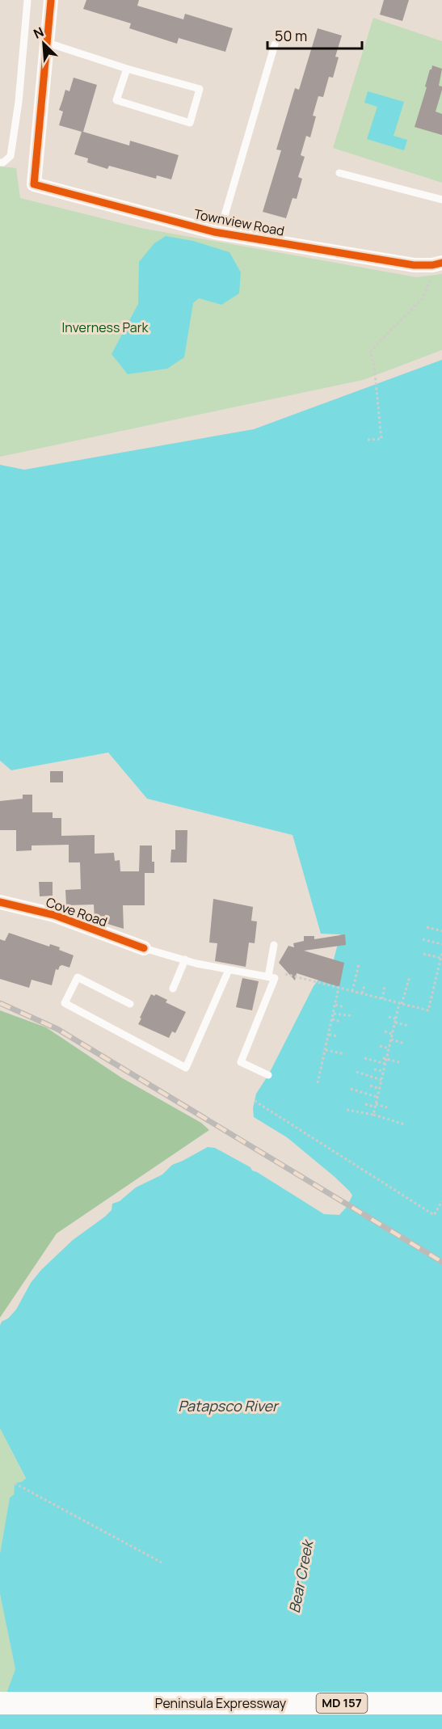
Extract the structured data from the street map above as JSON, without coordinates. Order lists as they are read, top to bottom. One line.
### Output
{"streets":{"main road":["Peninsula Expressway","MD 157"],"street":["Townview Road","Cove Road"]},"water":["Patapsco River","Bear Creek"],"parks":["Inverness Park"],"scale_bar":"50 m","north":"top left"}
